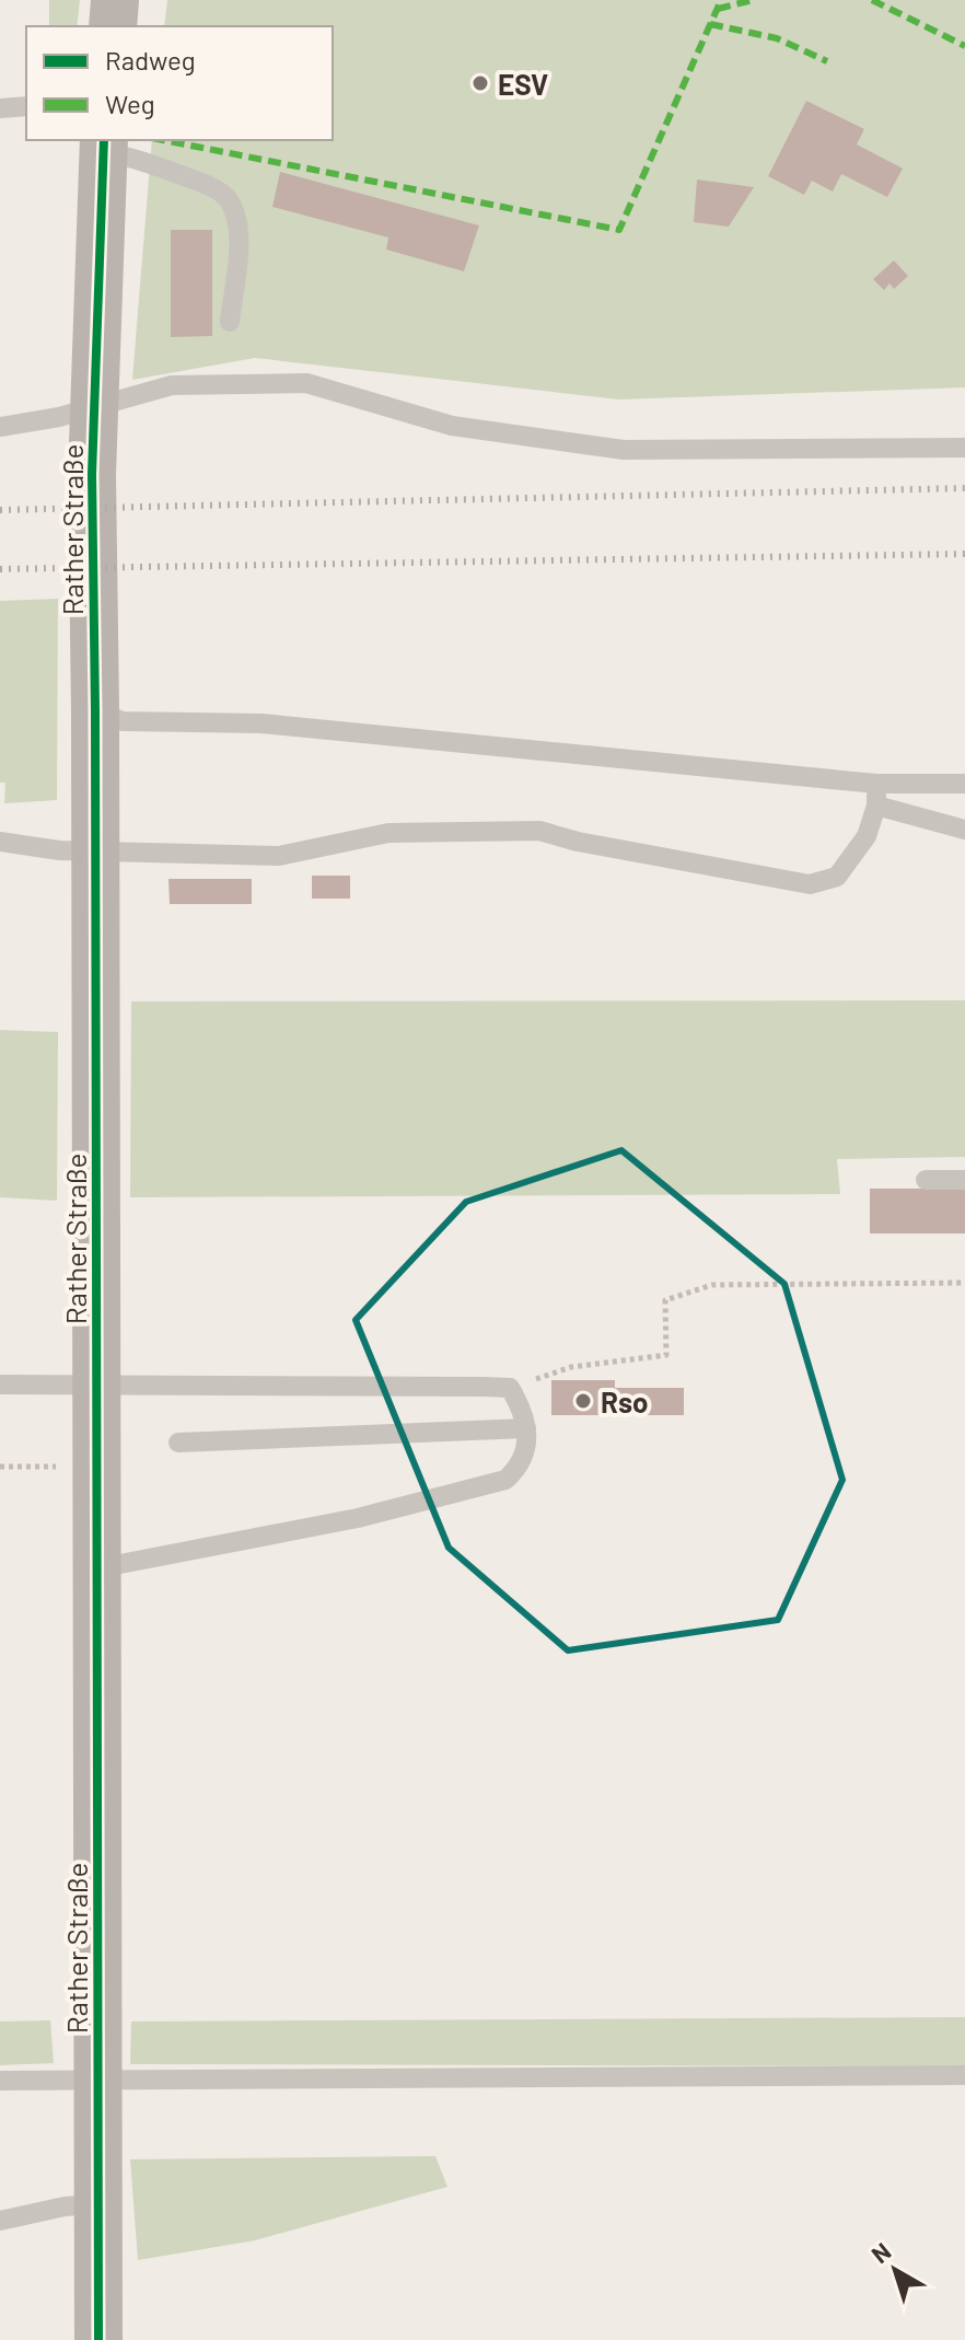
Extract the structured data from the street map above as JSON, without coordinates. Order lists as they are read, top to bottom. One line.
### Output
{"streets":{"street":["Rather Straße"]},"places":["ESV","Rso"],"legend":["Radweg","Weg"],"north":"top left"}
